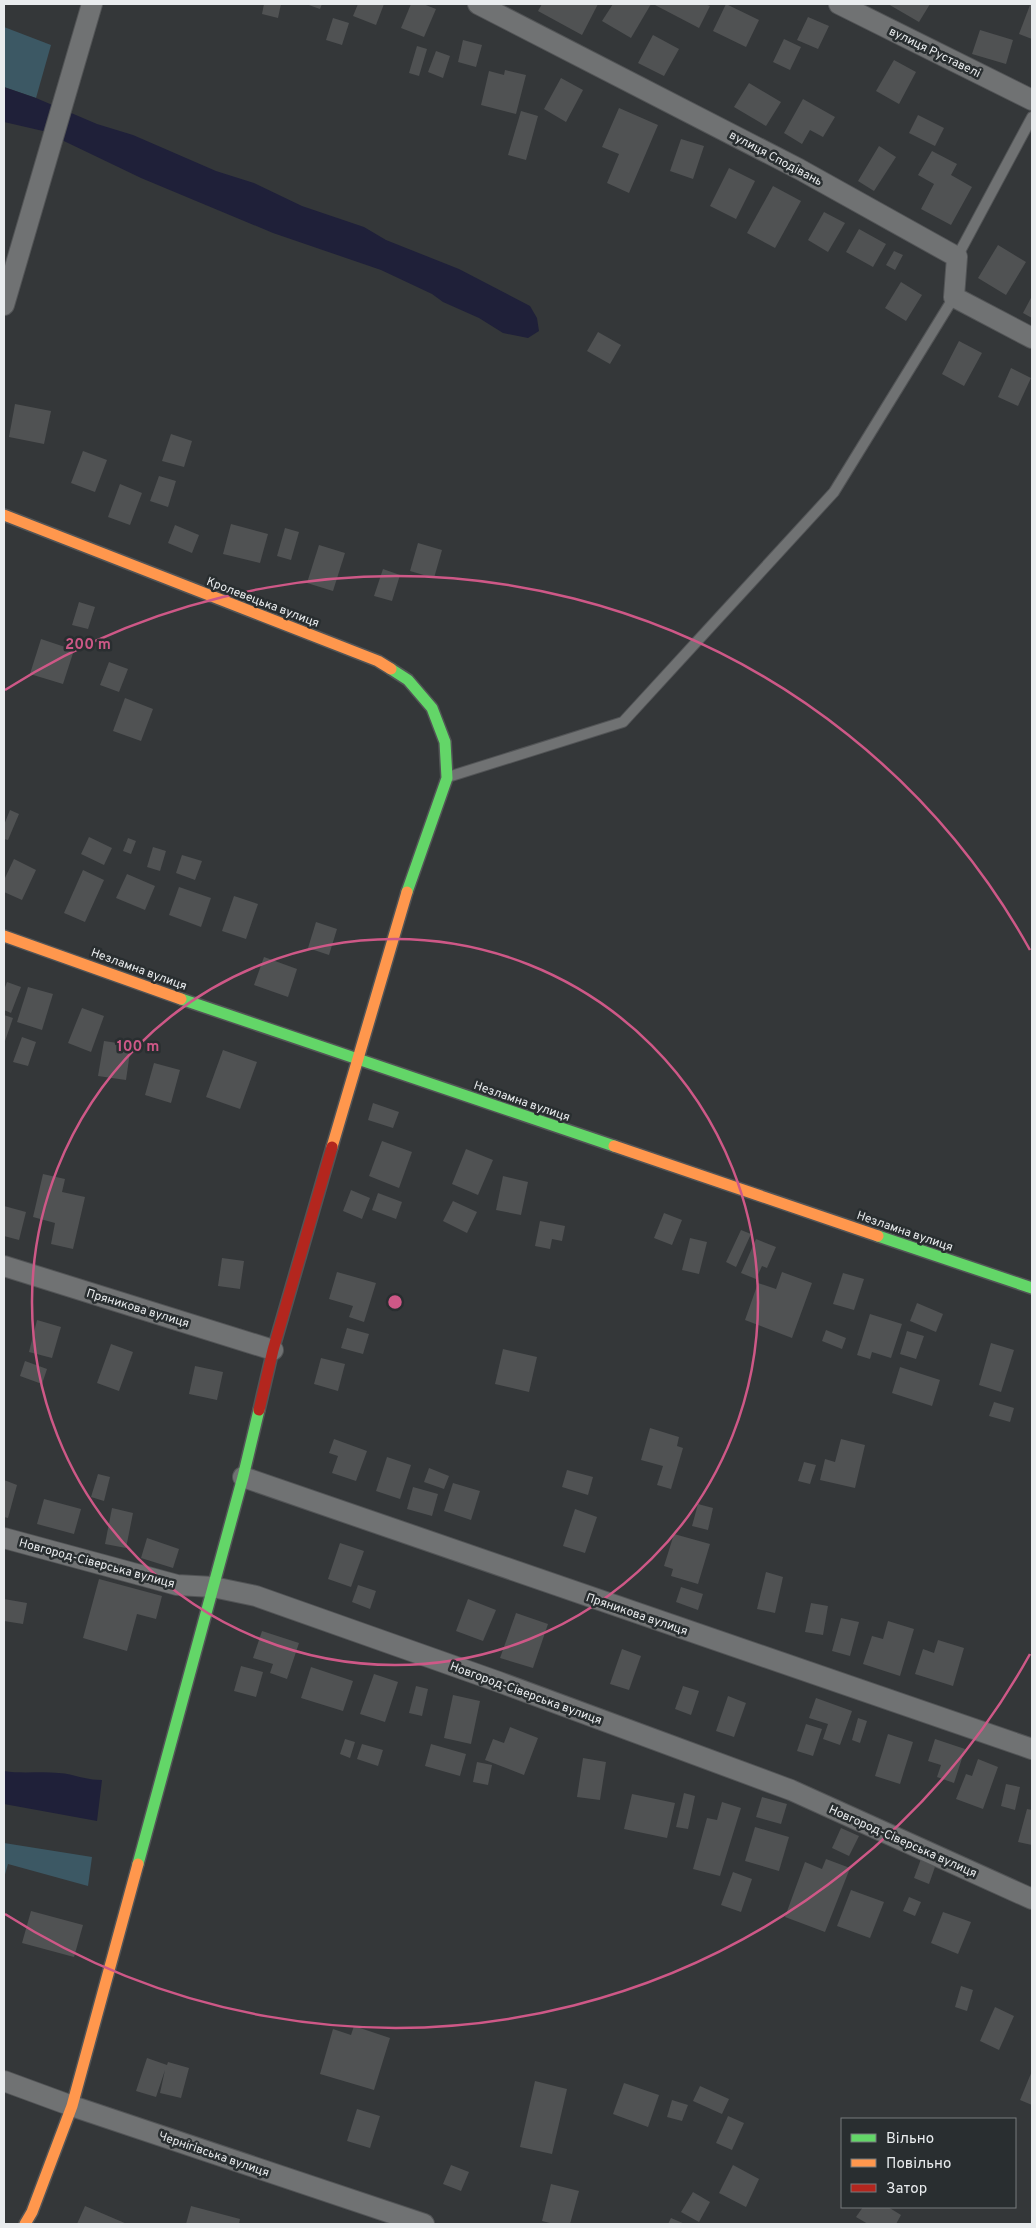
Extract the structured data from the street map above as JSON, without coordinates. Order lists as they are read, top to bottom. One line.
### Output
{"streets":{"street":["вулиця Руставелі","вулиця Сподівань","Кролевецька вулиця","Незламна вулиця","Пряникова вулиця","Новгород-Сіверська вулиця","Чернігівська вулиця"]},"legend":["Вільно","Повільно","Затор"],"rings":["200 m","100 m"]}
